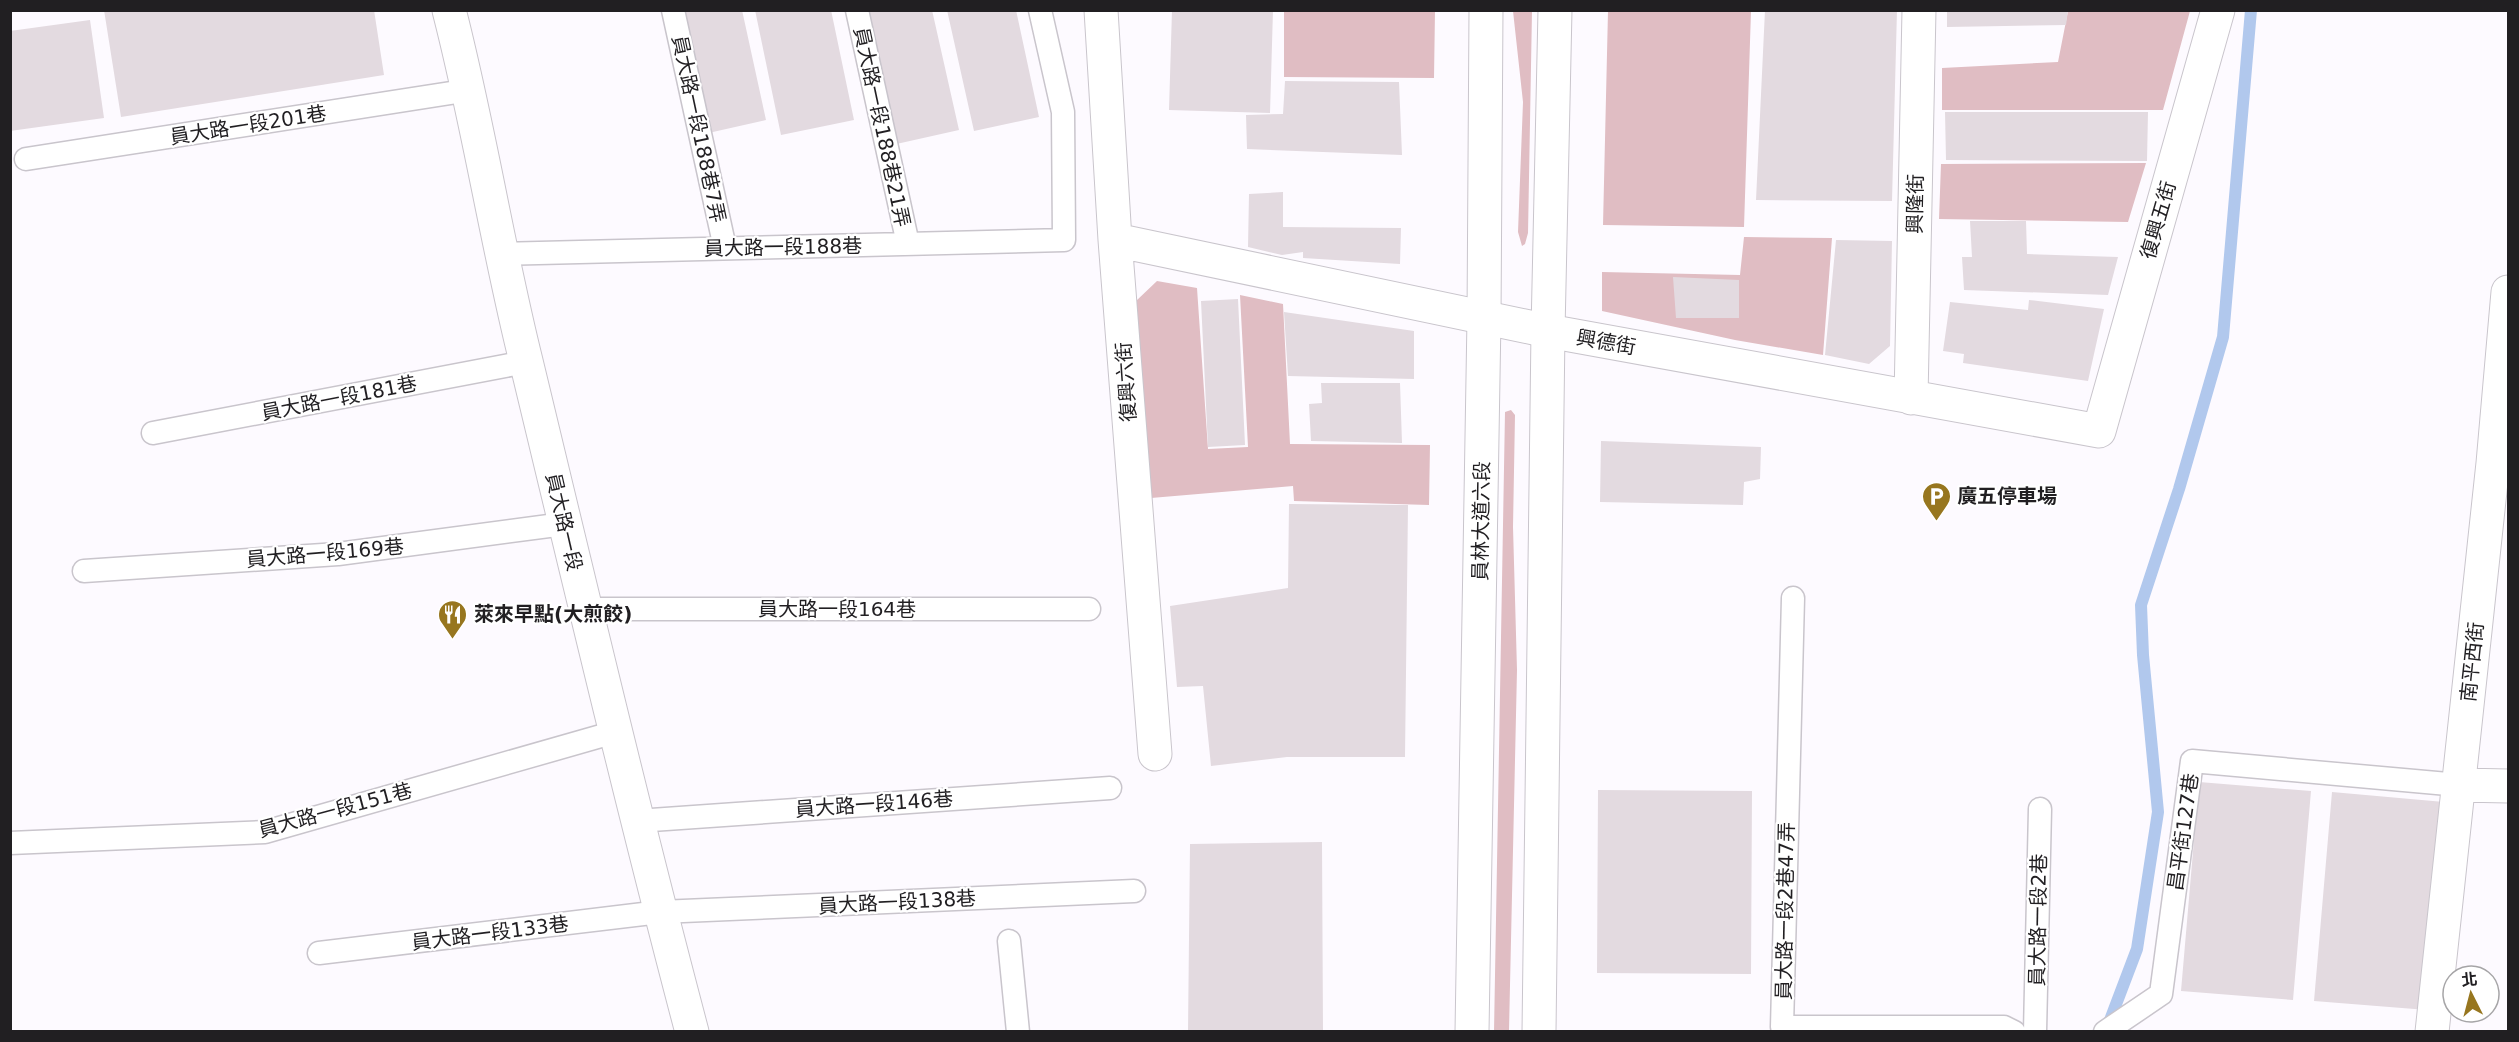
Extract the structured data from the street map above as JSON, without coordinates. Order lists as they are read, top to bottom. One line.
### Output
{"streets":{"street":["興隆街","復興五街","興德街","復興六街","員林大道六段","員大路一段","南平西街"],"lane":["員大路一段201巷","員大路一段188巷21弄","員大路一段188巷7弄","員大路一段188巷","員大路一段181巷","員大路一段169巷","員大路一段164巷","員大路一段146巷","員大路一段151巷","昌平街127巷","員大路一段138巷","員大路一段2巷47弄","員大路一段2巷","員大路一段133巷"]},"crossings":[["員大路一段201巷","員大路一段"],["員大路一段188巷21弄","員大路一段188巷"],["員大路一段188巷7弄","員大路一段188巷"],["興隆街","興德街"],["復興五街","興德街"],["員大路一段188巷","員大路一段"],["興德街","復興六街"],["興德街","員林大道六段"],["員大路一段181巷","員大路一段"],["員大路一段","員大路一段169巷"],["員大路一段","員大路一段164巷"],["員大路一段","員大路一段146巷"],["員大路一段","員大路一段151巷"],["員大路一段","員大路一段138巷"],["員大路一段","員大路一段133巷"],["南平西街","昌平街127巷"],["員大路一段138巷","員大路一段133巷"]],"places":{"parking":["廣五停車場"],"restaurant":["萊來早點(大煎餃)"]},"north":"top"}
